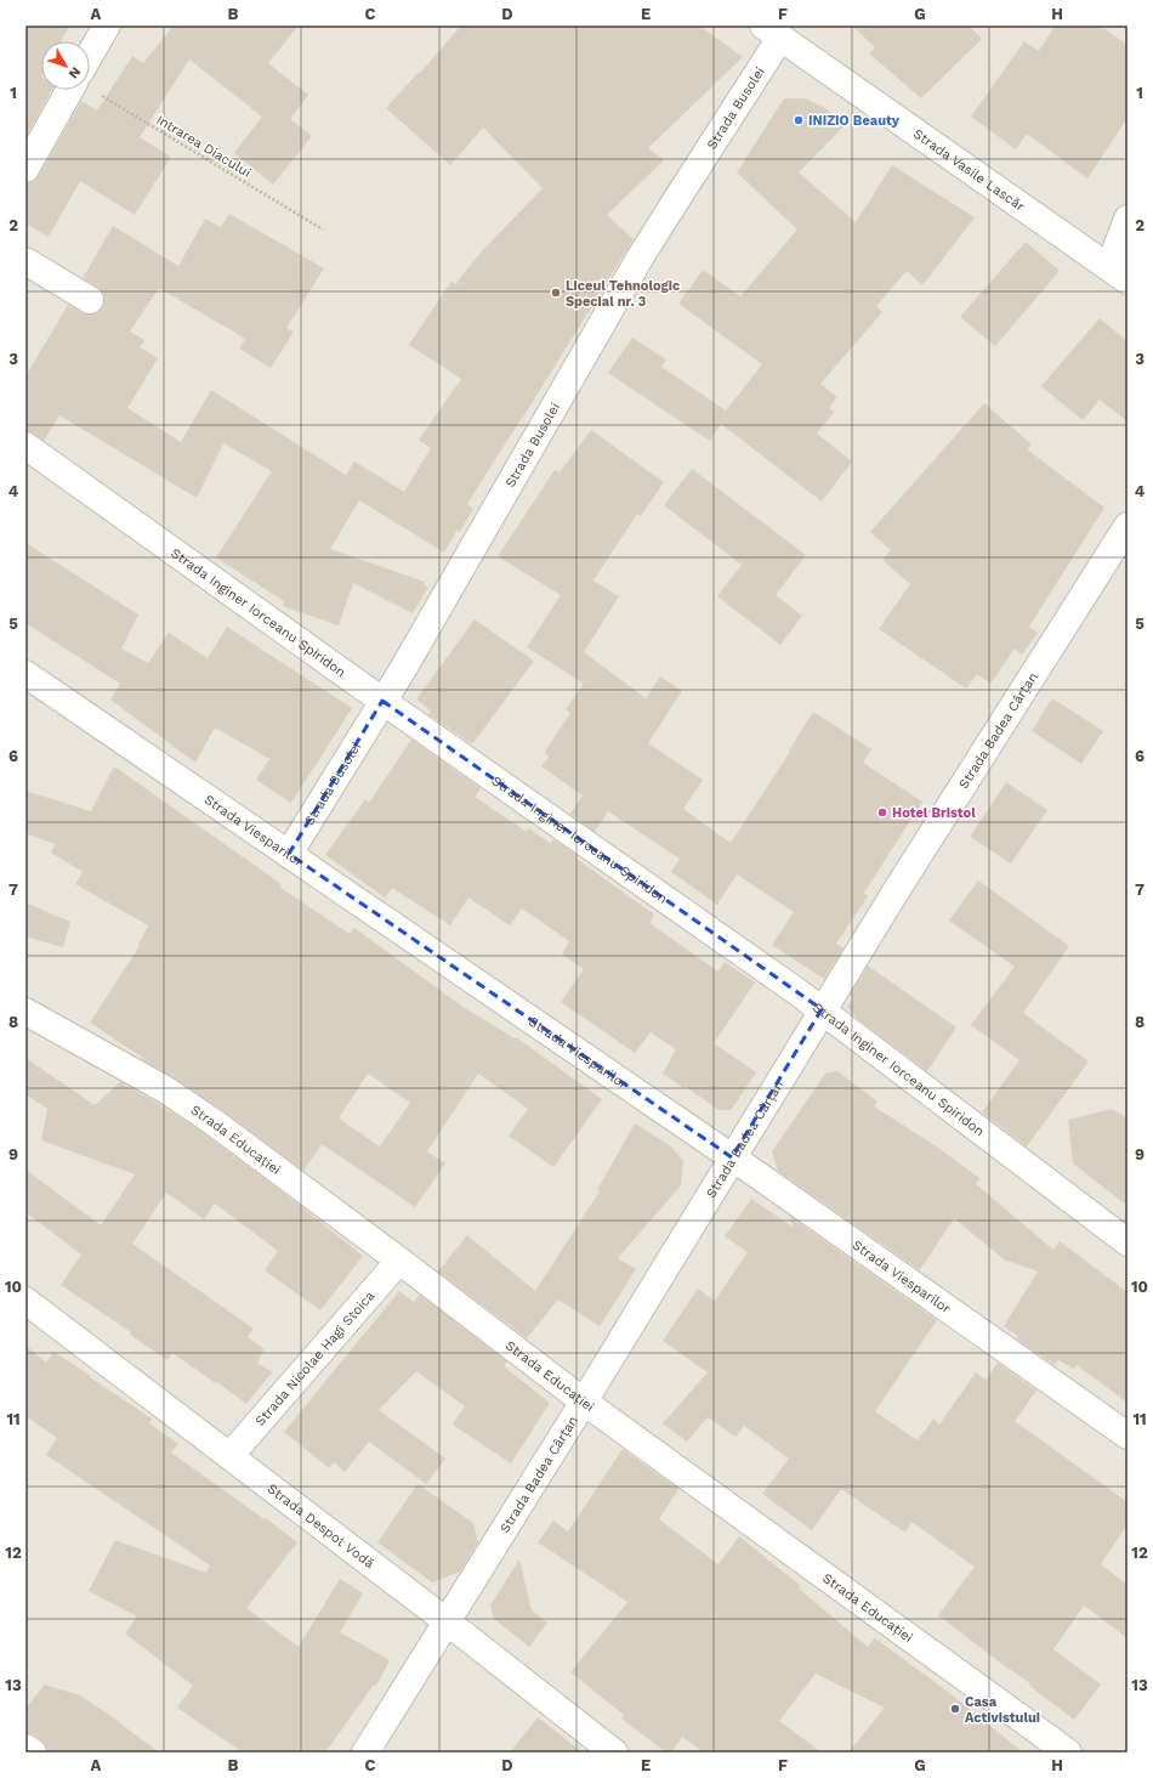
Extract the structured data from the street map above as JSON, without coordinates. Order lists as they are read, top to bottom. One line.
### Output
{"streets":{"street":["Strada Busolei","Strada Vasile Lascăr","Strada Inginer Iorceanu Spiridon","Strada Badea Cârțan","Strada Viesparilor","Strada Educației","Strada Nicolae Hagi Stoica","Strada Despot Vodă"],"path":["Intrarea Diacului"]},"crossings":[["Strada Busolei","Strada Vasile Lascăr"],["Strada Busolei","Strada Inginer Iorceanu Spiridon"],["Strada Busolei","Strada Viesparilor"],["Strada Inginer Iorceanu Spiridon","Strada Badea Cârțan"],["Strada Badea Cârțan","Strada Viesparilor"],["Strada Badea Cârțan","Strada Educației"],["Strada Badea Cârțan","Strada Despot Vodă"],["Strada Educației","Strada Nicolae Hagi Stoica"],["Strada Nicolae Hagi Stoica","Strada Despot Vodă"]],"places":["INIZIO Beauty","Liceul Tehnologic Special nr. 3","Hotel Bristol","Casa Activistului"],"north":"bottom right","grid":{"columns":["A","B","C","D","E","F","G","H"],"rows":["1","2","3","4","5","6","7","8","9","10","11","12","13"]}}
